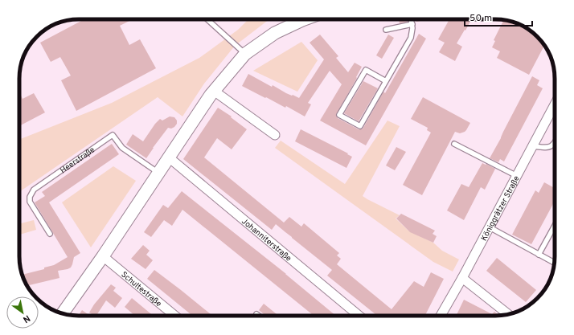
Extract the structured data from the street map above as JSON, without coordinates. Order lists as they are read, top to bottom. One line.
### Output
{"streets":{"street":["Königgrätzer Straße","Johanniterstraße","Schultestraße"],"lane":["Heerstraße"]},"scale_bar":"50 m","north":"bottom right"}
